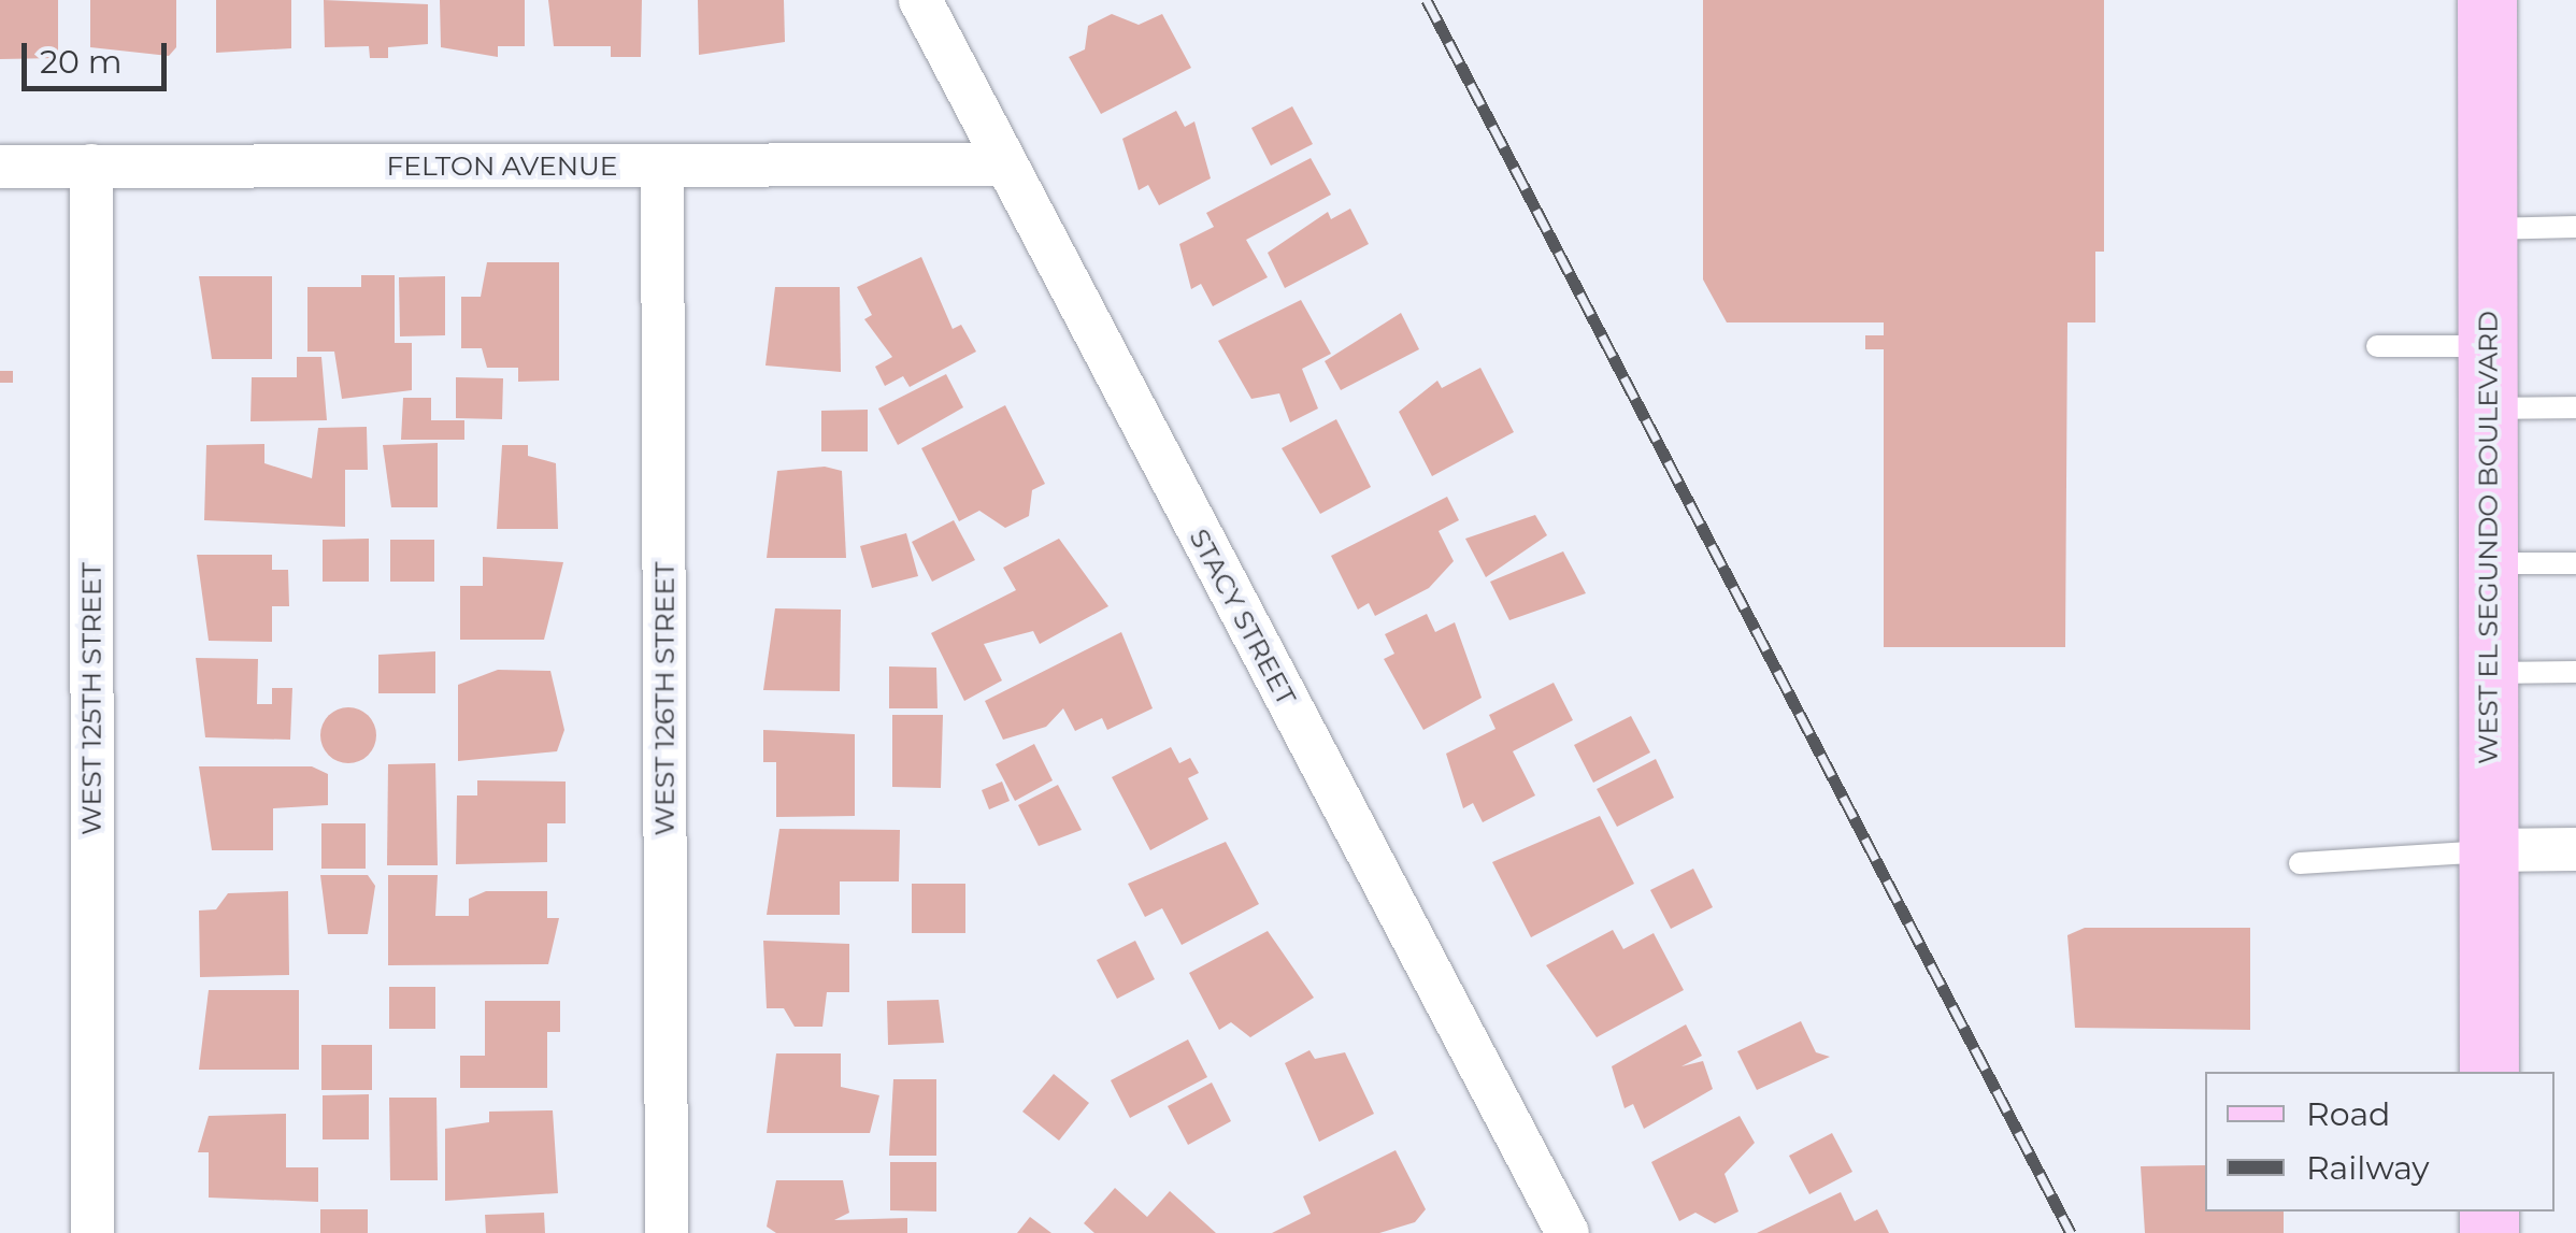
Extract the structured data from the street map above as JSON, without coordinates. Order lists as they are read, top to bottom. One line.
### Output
{"streets":{"main road":["WEST EL SEGUNDO BOULEVARD"],"street":["FELTON AVENUE","STACY STREET","WEST 125TH STREET","WEST 126TH STREET"]},"crossings":[["FELTON AVENUE","STACY STREET"],["FELTON AVENUE","WEST 125TH STREET"],["FELTON AVENUE","WEST 126TH STREET"]],"legend":["Road","Railway"],"scale_bar":"20 m"}
